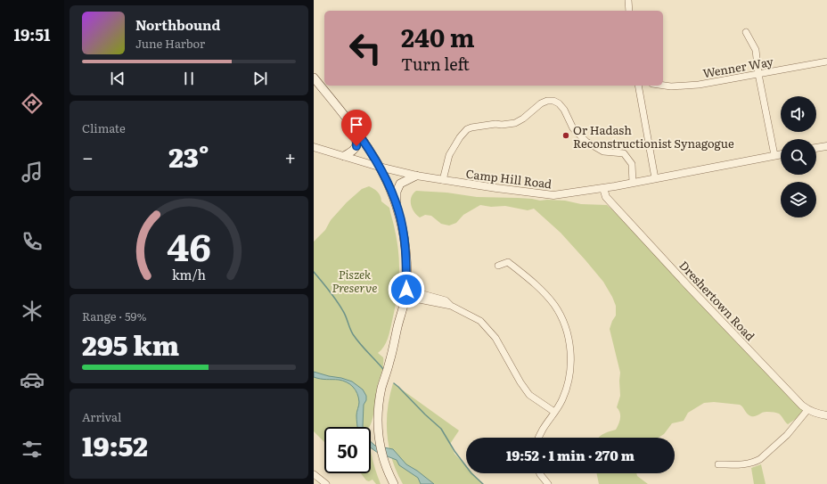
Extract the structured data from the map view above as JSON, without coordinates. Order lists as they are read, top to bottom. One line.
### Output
{"streets":{"street":["Wenner Way","Camp Hill Road","Dreshertown Road"]},"crossings":[["Camp Hill Road","Dreshertown Road"]],"parks":["Piszek Preserve"],"places":["Or Hadash Reconstructionist Synagogue"],"page":{"tabs":"19:51","turn":["240 m","Turn left"],"song":["Northbound","June Harbor"],"tile":["Climate",["Range · 59%","295 km"],["Arrival","19:52"]],"heat":["−","23°","+"],"limit":"50","trip":"19:52 · 1 min · 270 m","gauge":["46","km/h"]}}
